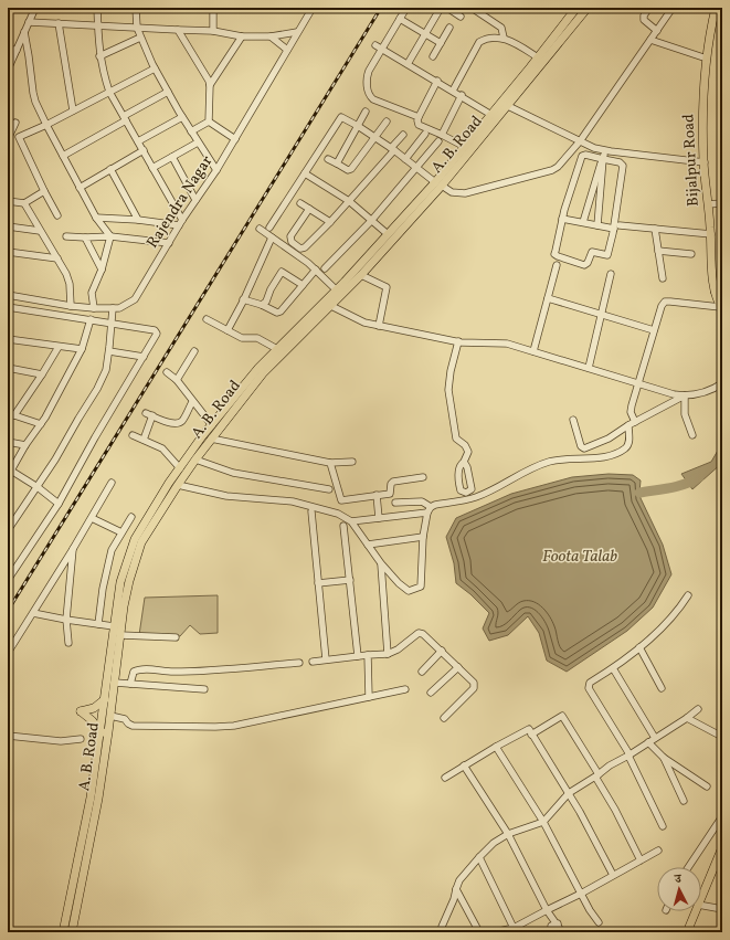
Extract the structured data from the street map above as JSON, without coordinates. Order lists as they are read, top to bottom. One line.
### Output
{"streets":{"main road":["A. B. Road","Bijalpur Road"],"street":["Rajendra Nagar"]},"water":["Foota Talab"],"north":"top"}
